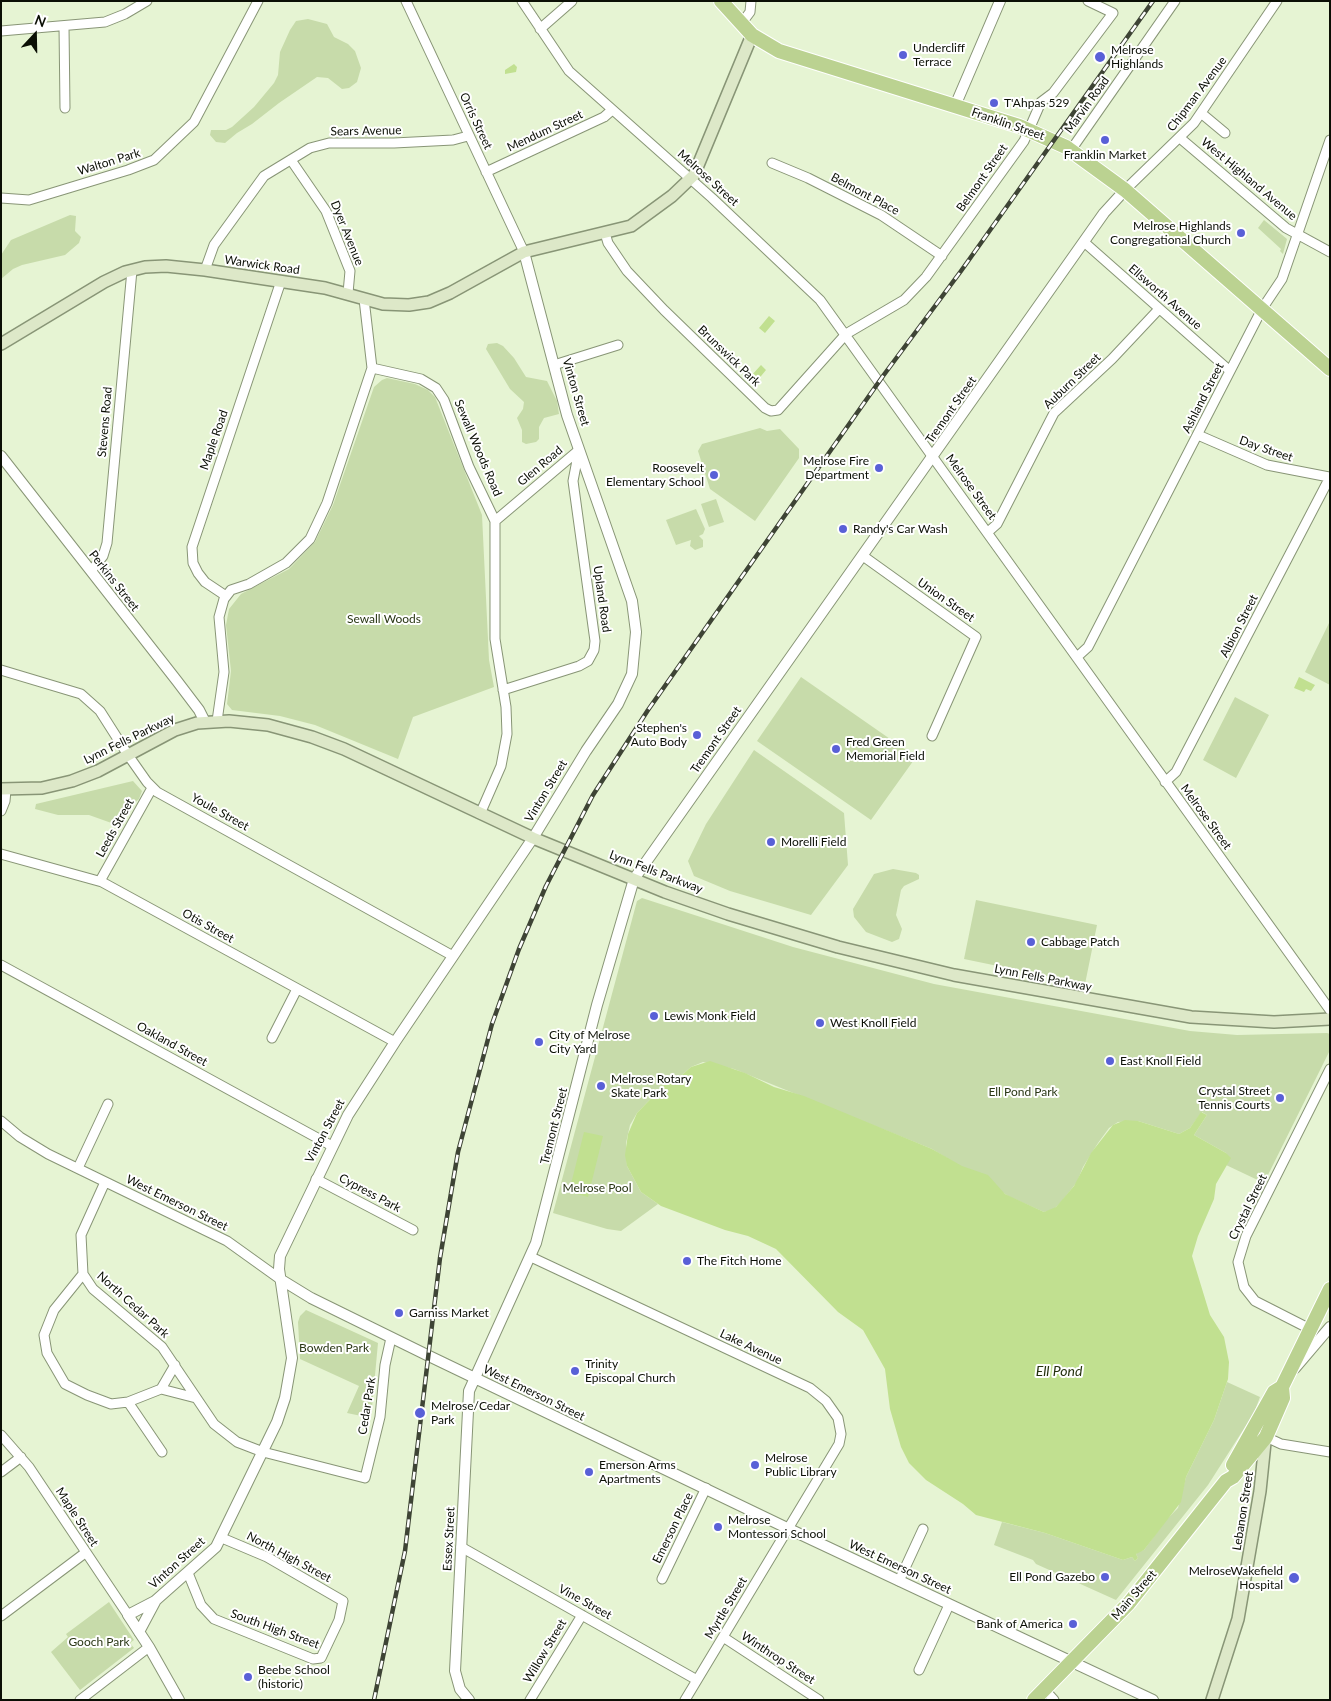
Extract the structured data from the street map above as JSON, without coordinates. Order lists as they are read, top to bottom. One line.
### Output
{"streets":{"main road":["Franklin Street","Warwick Road","Lynn Fells Parkway","Lebanon Street","Main Street"],"street":["Chipman Avenue","Marvin Road","Orris Street","Sears Avenue","Mendum Street","Walton Park","Melrose Street","Belmont Street","West Highland Avenue","Belmont Place","Dyer Avenue","Ellsworth Avenue","Brunswick Park","Auburn Street","Vinton Street","Ashland Street","Tremont Street","Stevens Road","Maple Road","Sewall Woods Road","Day Street","Glen Road","Perkins Street","Upland Road","Union Street","Albion Street","Youle Street","Leeds Street","Otis Street","Oakland Street","Cypress Park","West Emerson Street","Crystal Street","North Cedar Park","Lake Avenue","Cedar Park","Maple Street","Emerson Place","Essex Street","North High Street","Vine Street","Myrtle Street","South High Street","Willow Street","Winthrop Street"]},"crossings":[["Chipman Avenue","Franklin Street"],["Chipman Avenue","West Highland Avenue"],["Chipman Avenue","Tremont Street"],["Marvin Road","Franklin Street"],["Orris Street","Sears Avenue"],["Orris Street","Mendum Street"],["Orris Street","Warwick Road"],["Orris Street","Vinton Street"],["Franklin Street","Belmont Street"],["Franklin Street","Ashland Street"],["Franklin Street","Tremont Street"],["Sears Avenue","Dyer Avenue"],["Sears Avenue","Warwick Road"],["Mendum Street","Melrose Street"],["Melrose Street","Belmont Street"],["Melrose Street","Brunswick Park"],["Melrose Street","Auburn Street"],["Melrose Street","Ashland Street"],["Melrose Street","Tremont Street"],["Melrose Street","Albion Street"],["Belmont Street","Belmont Place"],["Belmont Street","Brunswick Park"],["West Highland Avenue","Ashland Street"],["Dyer Avenue","Warwick Road"],["Warwick Road","Vinton Street"],["Warwick Road","Stevens Road"],["Warwick Road","Maple Road"],["Ellsworth Avenue","Auburn Street"],["Ellsworth Avenue","Ashland Street"],["Ellsworth Avenue","Tremont Street"],["Vinton Street","Glen Road"],["Vinton Street","Upland Road"],["Vinton Street","Lynn Fells Parkway"],["Vinton Street","Youle Street"],["Vinton Street","Otis Street"],["Vinton Street","Oakland Street"],["Vinton Street","Cypress Park"],["Vinton Street","West Emerson Street"],["Vinton Street","North Cedar Park"],["Vinton Street","Maple Street"],["Vinton Street","North High Street"],["Vinton Street","South High Street"],["Ashland Street","Day Street"],["Tremont Street","Union Street"],["Tremont Street","Lynn Fells Parkway"],["Tremont Street","West Emerson Street"],["Tremont Street","Lake Avenue"],["Tremont Street","Essex Street"],["Stevens Road","Perkins Street"],["Sewall Woods Road","Glen Road"],["Sewall Woods Road","Upland Road"],["Sewall Woods Road","Lynn Fells Parkway"],["Day Street","Albion Street"],["Glen Road","Upland Road"],["Perkins Street","Lynn Fells Parkway"],["Lynn Fells Parkway","Youle Street"],["Youle Street","Leeds Street"],["Leeds Street","Otis Street"],["West Emerson Street","North Cedar Park"],["West Emerson Street","Lake Avenue"],["West Emerson Street","Cedar Park"],["West Emerson Street","Emerson Place"],["West Emerson Street","Essex Street"],["West Emerson Street","Main Street"],["West Emerson Street","Myrtle Street"],["Crystal Street","Main Street"],["North Cedar Park","Cedar Park"],["Lake Avenue","Myrtle Street"],["Lebanon Street","Main Street"],["Essex Street","Vine Street"],["North High Street","South High Street"],["Vine Street","Myrtle Street"],["Vine Street","Willow Street"],["Myrtle Street","Winthrop Street"]],"water":["Ell Pond"],"parks":["Sewall Woods","Ell Pond Park","Melrose Pool","Bowden Park","Gooch Park"],"places":["Undercliff Terrace","Melrose Highlands","T'Ahpas 529","Franklin Market","Melrose Highlands Congregational Church","Melrose Fire Department","Roosevelt Elementary School","Randy's Car Wash","Stephen's Auto Body","Fred Green Memorial Field","Morelli Field","Cabbage Patch","Lewis Monk Field","West Knoll Field","City of Melrose City Yard","East Knoll Field","Melrose Rotary Skate Park","Crystal Street Tennis Courts","The Fitch Home","Garniss Market","Trinity Episcopal Church","Melrose/Cedar Park","Melrose Public Library","Emerson Arms Apartments","Melrose Montessori School","Ell Pond Gazebo","MelroseWakefield Hospital","Bank of America","Beebe School (historic)"],"north":"top"}
